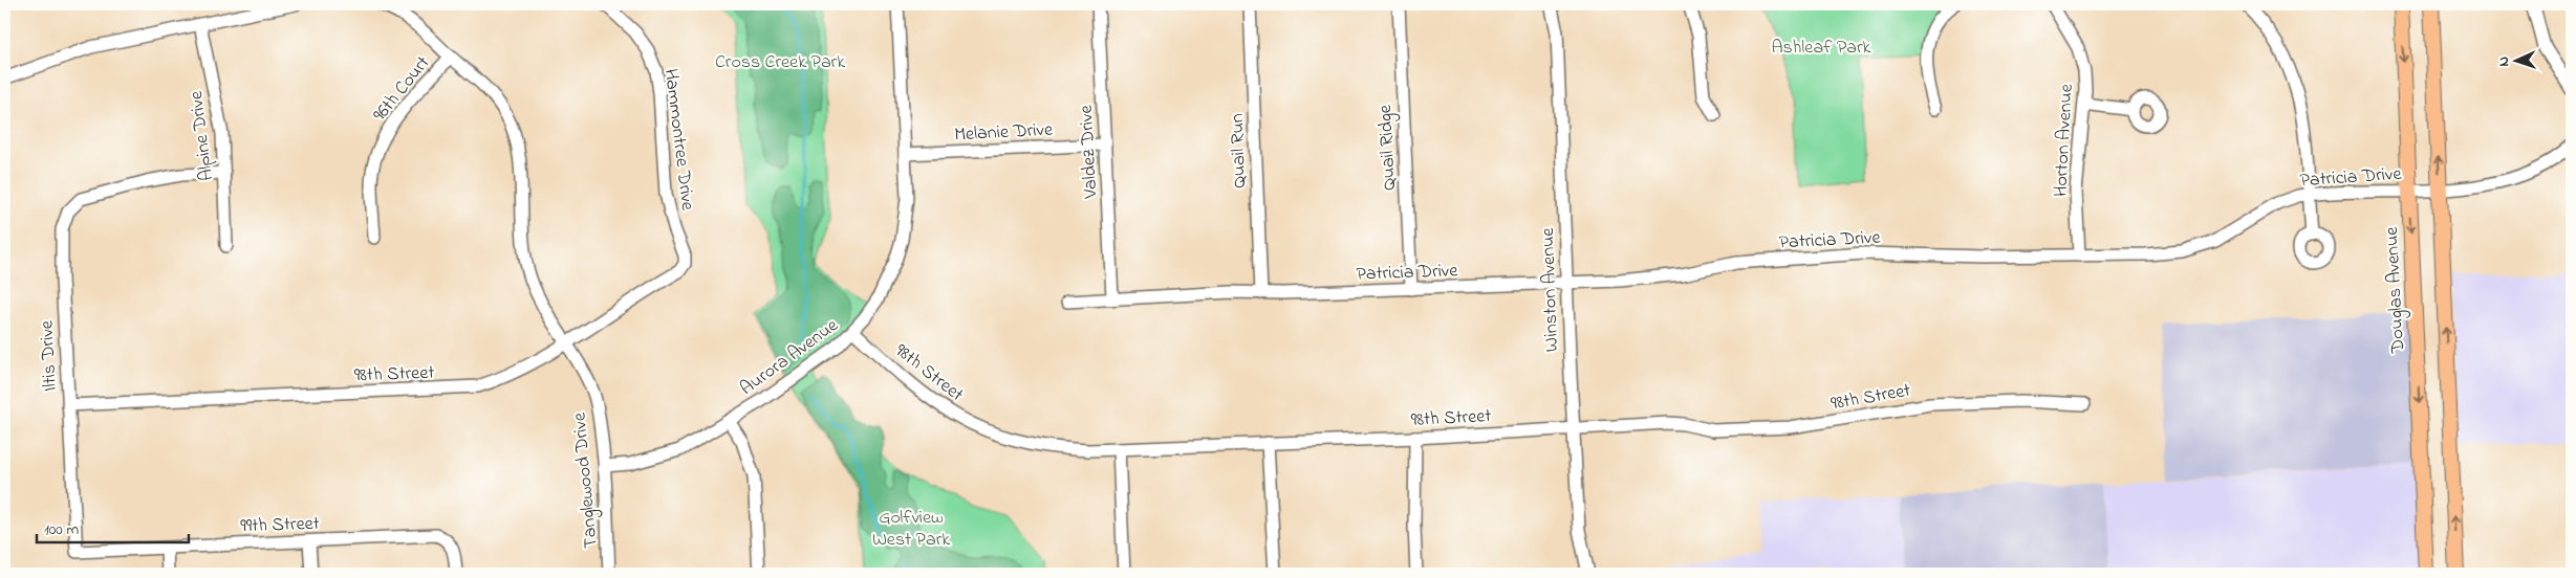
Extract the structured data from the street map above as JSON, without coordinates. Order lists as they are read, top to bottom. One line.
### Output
{"streets":{"main road":["Douglas Avenue"],"street":["96th Court","Melanie Drive","Alpine Drive","Hammontree Drive","Horton Avenue","Quail Ridge","Quail Run","Valdez Drive","Patricia Drive","Winston Avenue","Iltis Drive","Aurora Avenue","98th Street","Tanglewood Drive","99th Street"]},"crossings":[["96th Court","Tanglewood Drive"],["Melanie Drive","Valdez Drive"],["Melanie Drive","Aurora Avenue"],["Alpine Drive","Iltis Drive"],["Hammontree Drive","98th Street"],["Horton Avenue","Patricia Drive"],["Quail Ridge","Patricia Drive"],["Quail Run","Patricia Drive"],["Valdez Drive","Patricia Drive"],["Patricia Drive","Winston Avenue"],["Patricia Drive","Douglas Avenue"],["Winston Avenue","98th Street"],["Iltis Drive","98th Street"],["Iltis Drive","99th Street"],["Aurora Avenue","98th Street"],["Aurora Avenue","Tanglewood Drive"],["98th Street","Tanglewood Drive"]],"parks":["Ashleaf Park","Cross Creek Park","Golfview West Park"],"scale_bar":"100 m","north":"left"}
